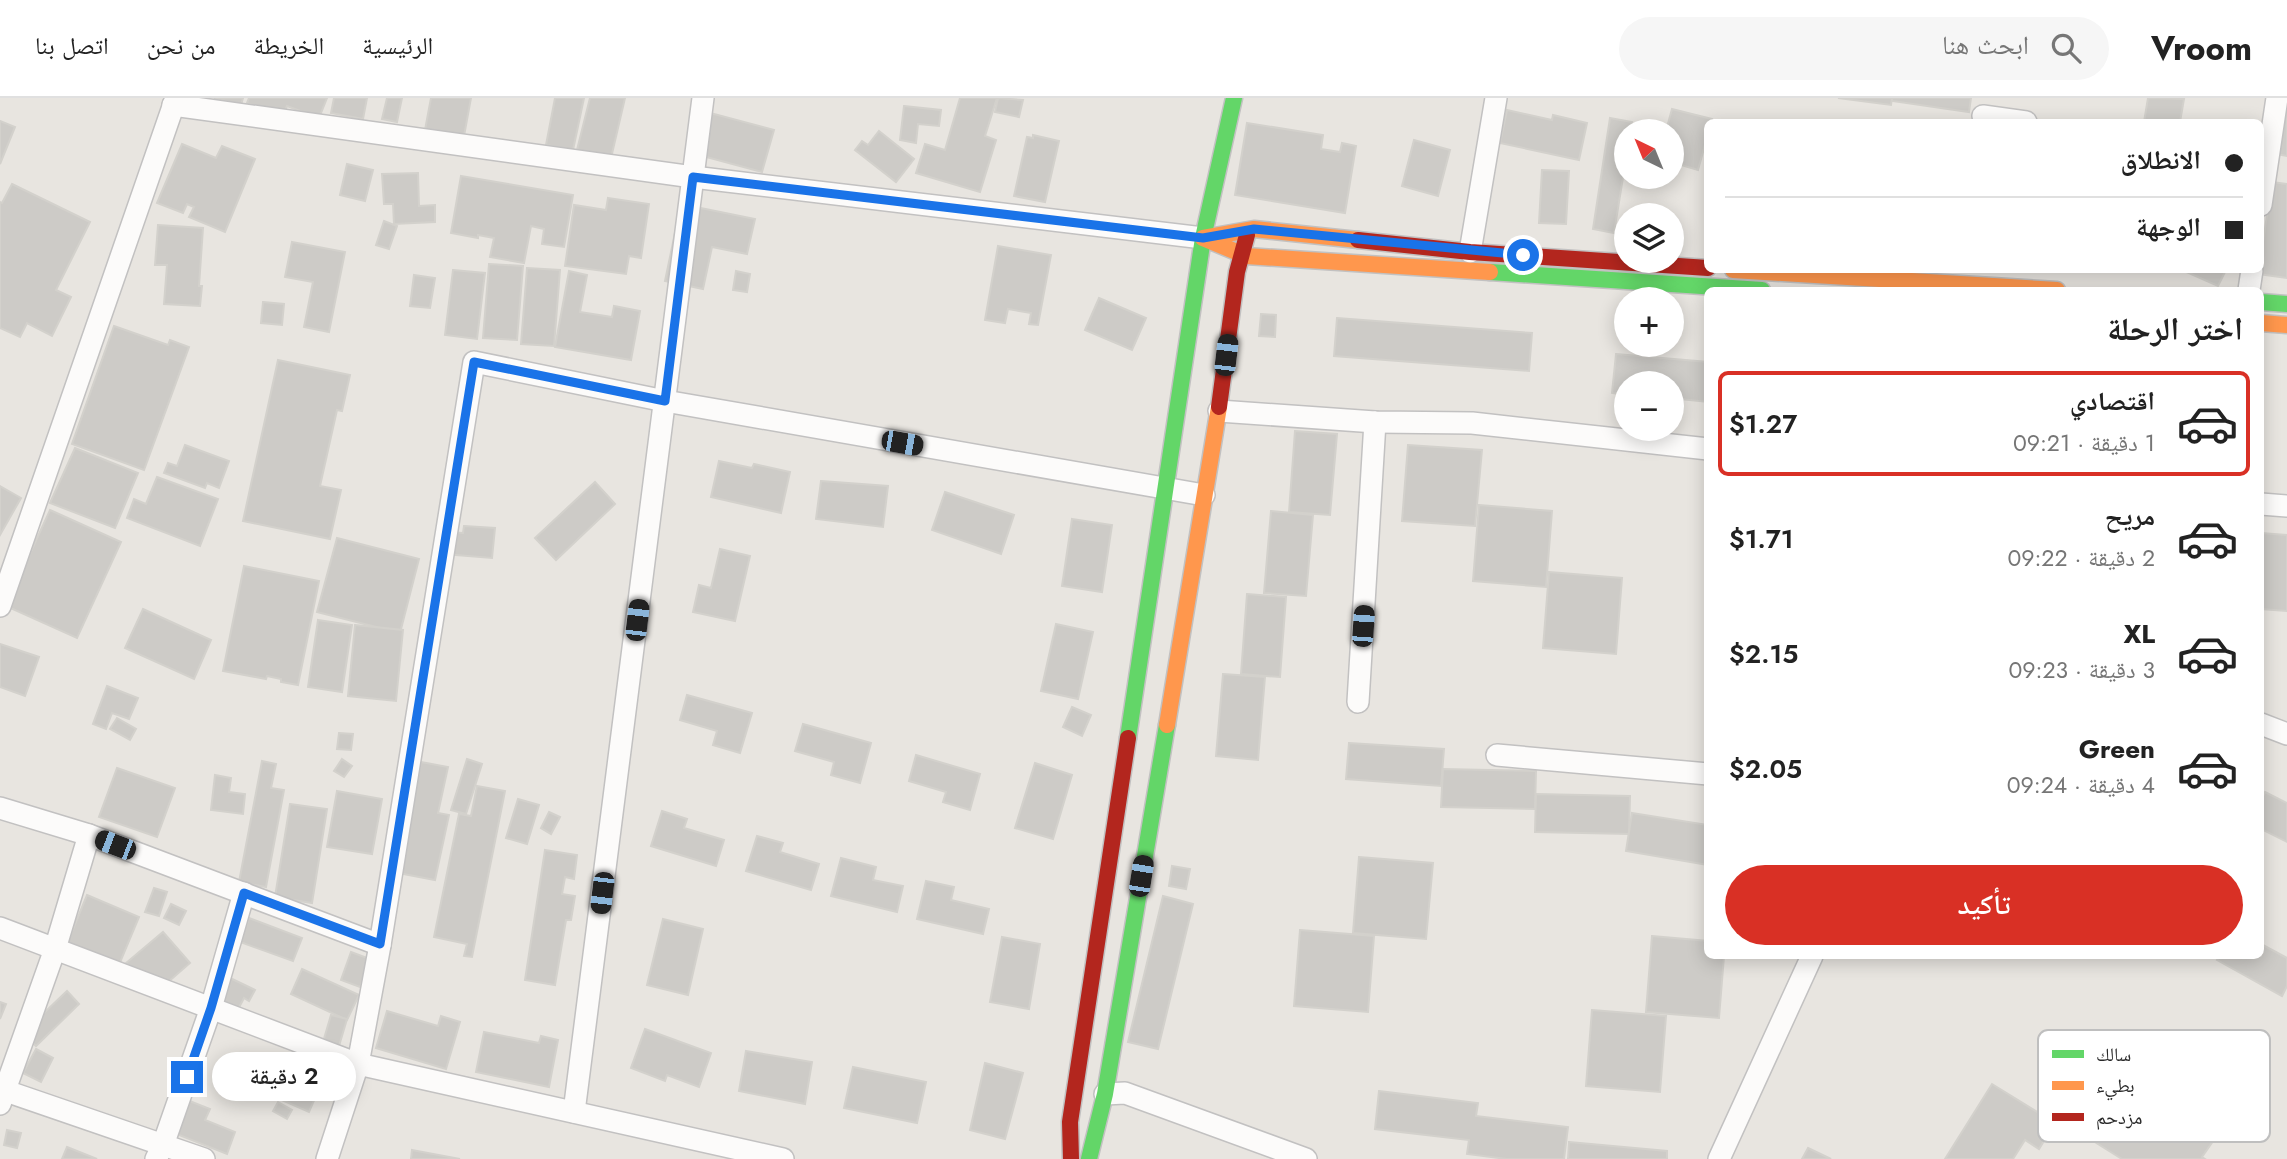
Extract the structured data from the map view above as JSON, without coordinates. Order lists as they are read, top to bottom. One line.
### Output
{"legend":["سالك","بطيء","مزدحم"],"north":"top left","page":{"header":"Vroom","search":"ابحث هنا","nav":["الرئيسية","الخريطة","من نحن","اتصل بنا"],"map_buttons":["+","−"],"banner":["الانطلاق","الوجهة"],"heading":"اختر الرحلة","list":[{"name":"اقتصادي","note":"1 دقيقة · 09:21","value":"$1.27"},{"name":"مريح","note":"2 دقيقة · 09:22","value":"$1.71"},{"name":"XL","note":"3 دقيقة · 09:23","value":"$2.15"},{"name":"Green","note":"4 دقيقة · 09:24","value":"$2.05"}],"buttons":"تأكيد","bubble":"2 دقيقة"}}
